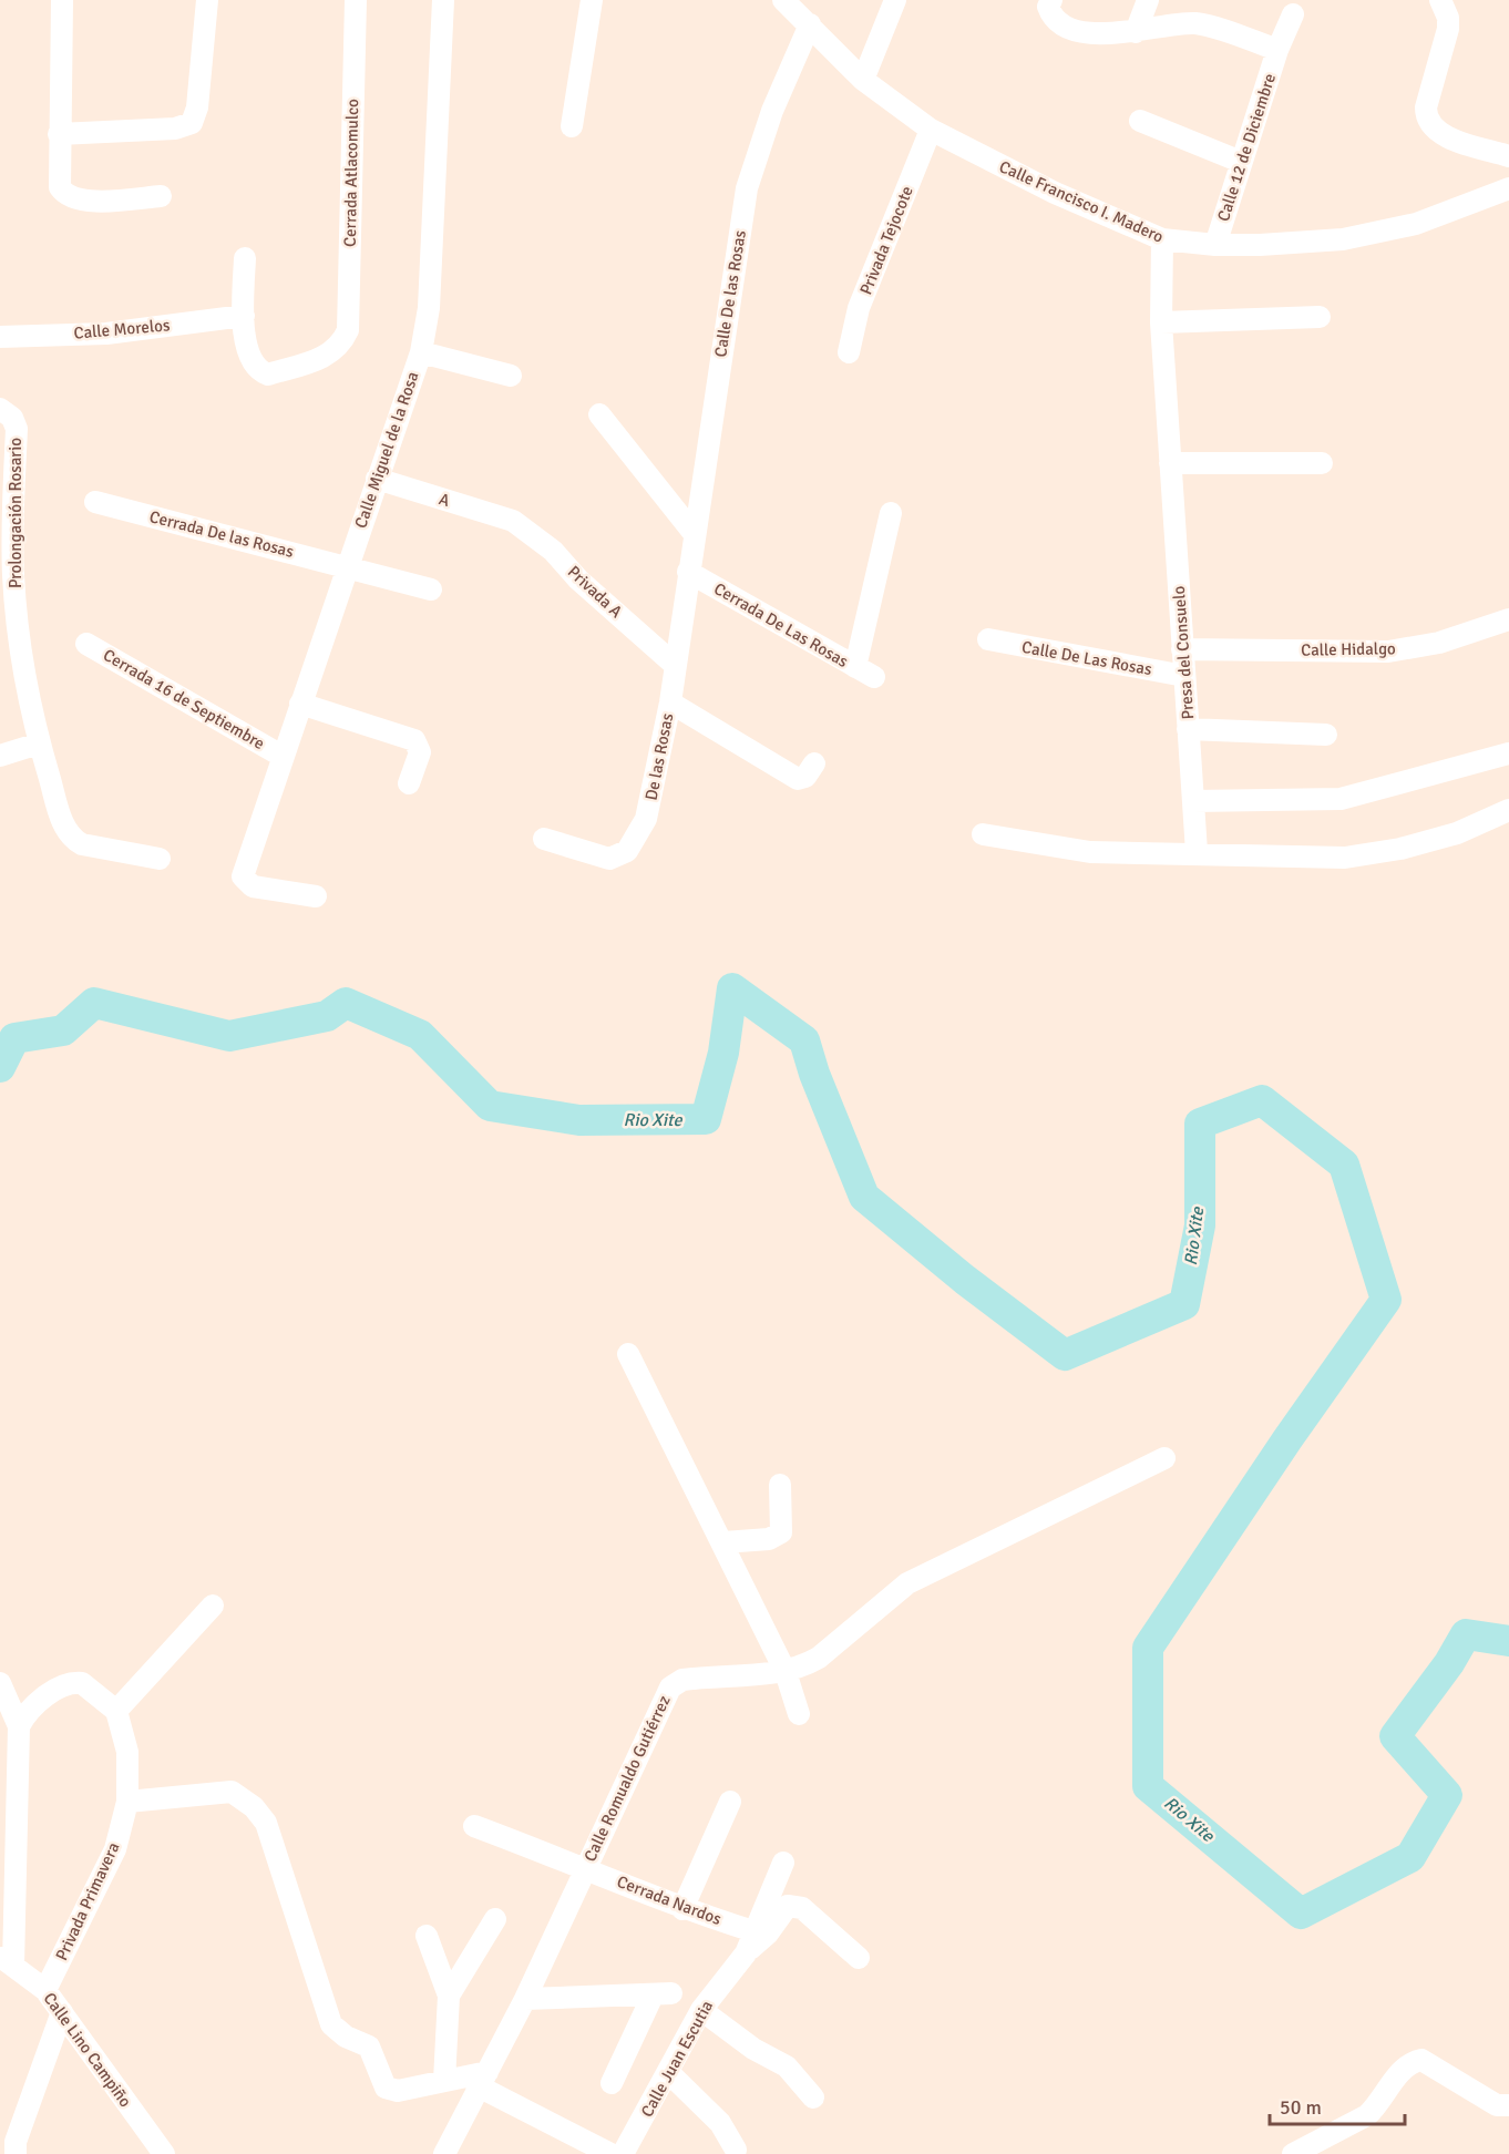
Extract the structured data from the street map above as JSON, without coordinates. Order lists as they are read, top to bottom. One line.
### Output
{"streets":{"street":["Calle 12 de Diciembre","Cerrada Atlacomulco","Calle Francisco I. Madero","Privada Tejocote","Calle De las Rosas","Calle Morelos","Calle Miguel de la Rosa","A","Prolongación Rosario","Cerrada De las Rosas","Privada A","Cerrada De Las Rosas","Calle Hidalgo","Presa del Consuelo","Calle De Las Rosas","Cerrada 16 de Septiembre","De las Rosas","Calle Romualdo Gutiérrez","Cerrada Nardos","Privada Primavera","Calle Lino Campiño","Calle Juan Escutia"]},"crossings":[["Calle 12 de Diciembre","Calle Francisco I. Madero"],["Cerrada Atlacomulco","Calle Morelos"],["Calle Francisco I. Madero","Privada Tejocote"],["Calle Francisco I. Madero","Calle De las Rosas"],["Calle Francisco I. Madero","Presa del Consuelo"],["Calle De las Rosas","Cerrada De Las Rosas"],["Calle De las Rosas","De las Rosas"],["Calle Miguel de la Rosa","A"],["Calle Miguel de la Rosa","Cerrada De las Rosas"],["Calle Miguel de la Rosa","Cerrada 16 de Septiembre"],["A","Privada A"],["Privada A","De las Rosas"],["Cerrada De Las Rosas","De las Rosas"],["Calle Hidalgo","Presa del Consuelo"],["Presa del Consuelo","Calle De Las Rosas"],["Calle Romualdo Gutiérrez","Cerrada Nardos"],["Cerrada Nardos","Calle Juan Escutia"],["Privada Primavera","Calle Lino Campiño"]],"water":["Rio Xite"],"scale_bar":"50 m"}
